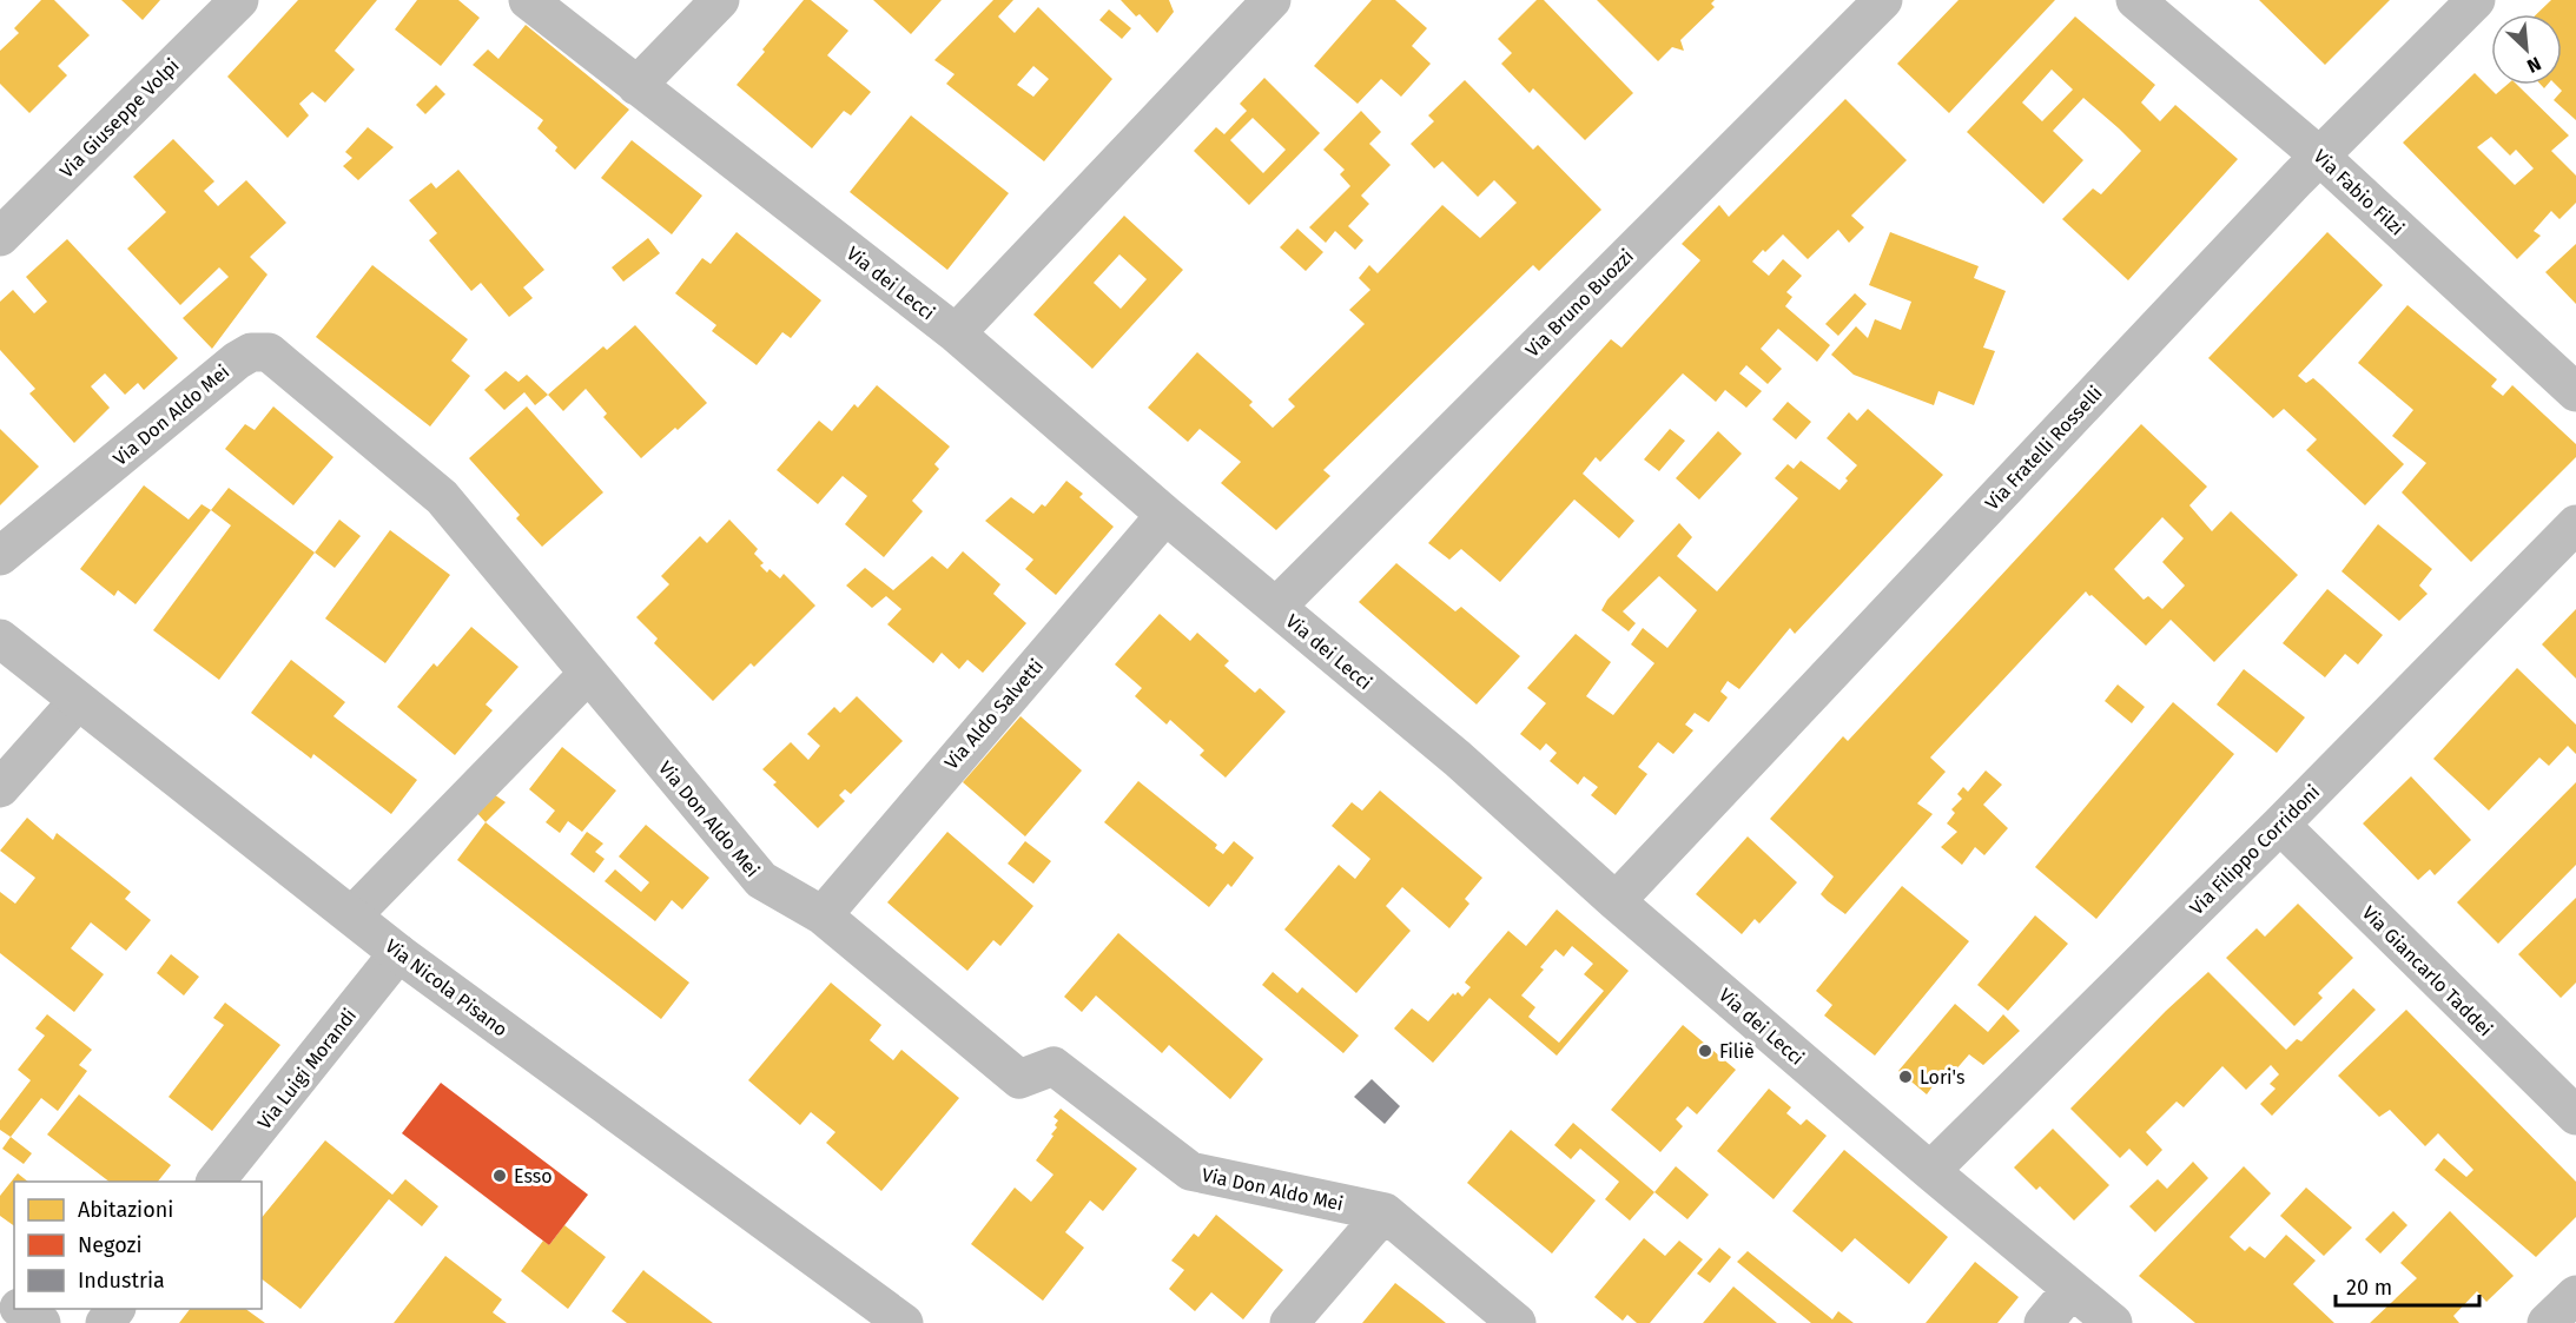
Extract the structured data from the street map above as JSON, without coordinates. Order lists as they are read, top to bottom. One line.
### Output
{"streets":{"street":["Via Giuseppe Volpi","Via Fabio Filzi","Via dei Lecci","Via Bruno Buozzi","Via Don Aldo Mei","Via Fratelli Rosselli","Via Aldo Salvetti","Via Filippo Corridoni","Via Giancarlo Taddei","Via Nicola Pisano","Via Luigi Morandi"]},"crossings":[["Via Fabio Filzi","Via Fratelli Rosselli"],["Via dei Lecci","Via Bruno Buozzi"],["Via dei Lecci","Via Fratelli Rosselli"],["Via dei Lecci","Via Aldo Salvetti"],["Via dei Lecci","Via Filippo Corridoni"],["Via Don Aldo Mei","Via Aldo Salvetti"],["Via Filippo Corridoni","Via Giancarlo Taddei"],["Via Nicola Pisano","Via Luigi Morandi"]],"places":["Filiè","Lori's","Esso"],"legend":["Abitazioni","Negozi","Industria"],"scale_bar":"20 m","north":"bottom right"}
